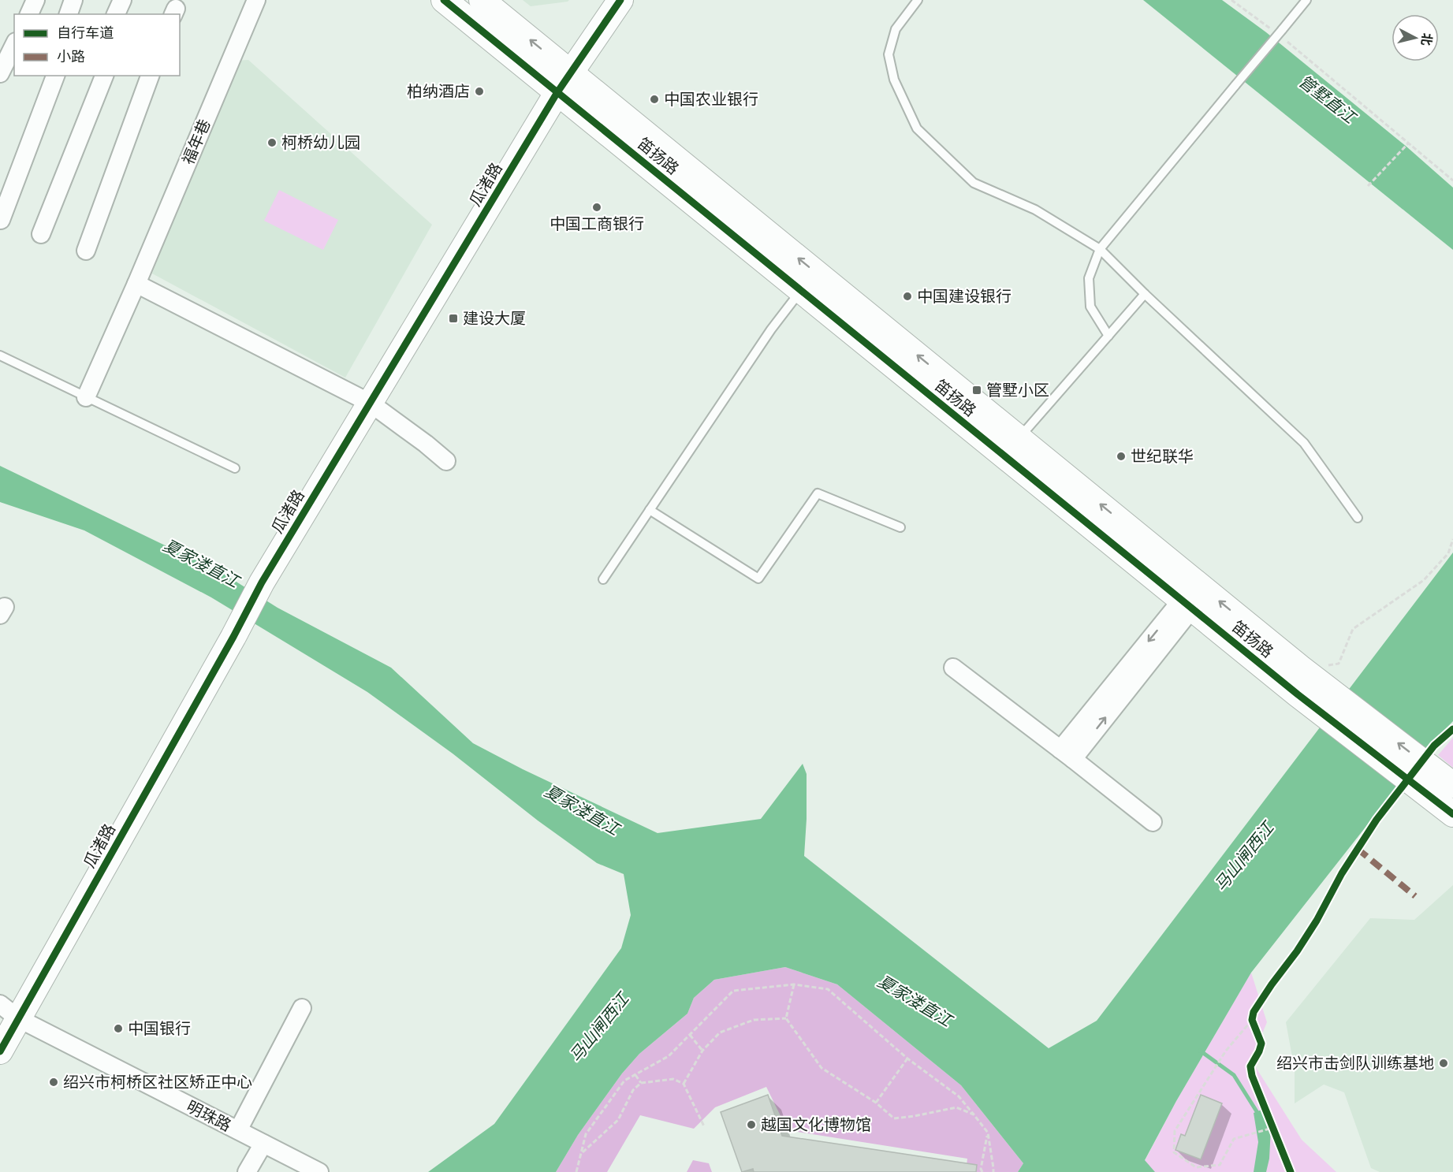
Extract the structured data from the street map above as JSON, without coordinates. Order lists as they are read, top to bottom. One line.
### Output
{"streets":{"street":["福年巷","笛扬路","瓜渚路","明珠路"]},"crossings":[["笛扬路","瓜渚路"],["瓜渚路","明珠路"]],"water":["管墅直江","夏家溇直江","马山闸西江"],"places":{"other":["柏纳酒店","中国农业银行","柯桥幼儿园","中国工商银行","中国建设银行","世纪联华","中国银行","绍兴市击剑队训练基地","绍兴市柯桥区社区矫正中心","越国文化博物馆"],"transit":["建设大厦","管墅小区"]},"legend":["自行车道","小路"],"north":"right"}
